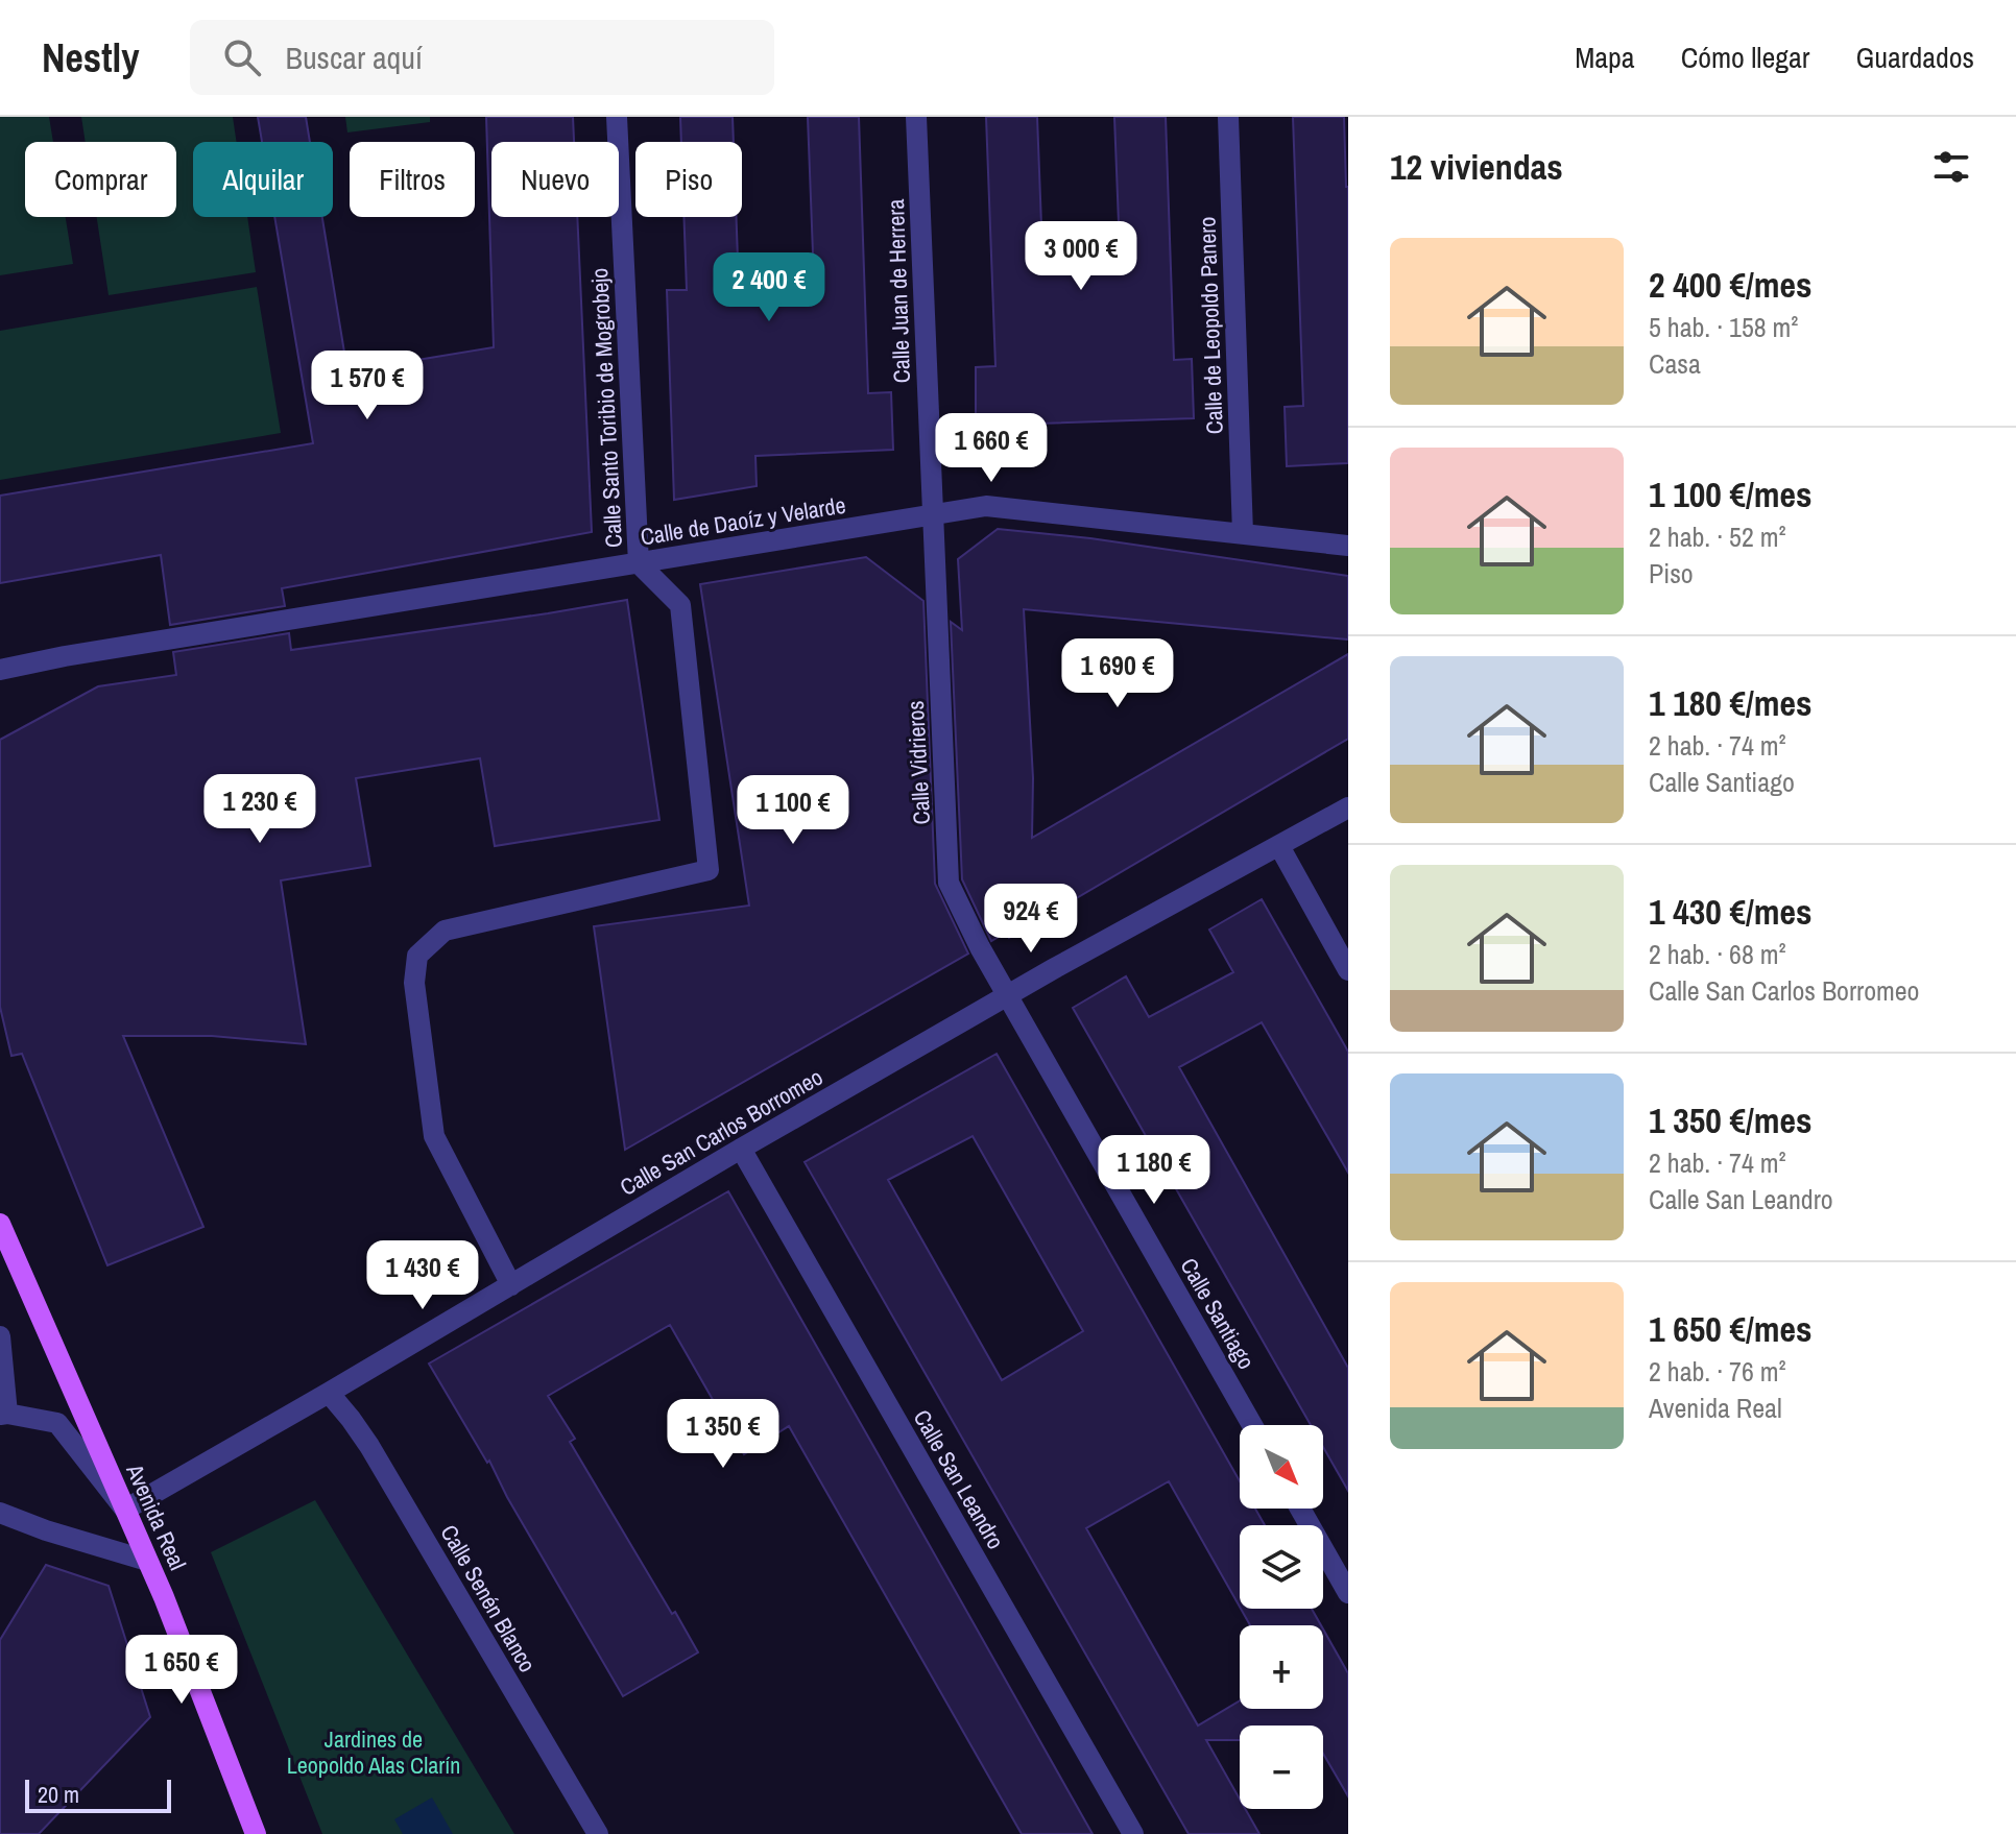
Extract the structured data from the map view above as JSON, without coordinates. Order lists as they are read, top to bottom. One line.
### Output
{"streets":{"main road":["Avenida Real"],"street":["Calle Juan de Herrera","Calle de Leopoldo Panero","Calle Santo Toribio de Mogrobejo","Calle de Daoíz y Velarde","Calle Vidrieros","Calle San Carlos Borromeo","Calle Santiago","Calle San Leandro","Calle Senén Blanco"]},"crossings":[["Calle Juan de Herrera","Calle de Daoíz y Velarde"],["Calle Juan de Herrera","Calle Vidrieros"],["Calle de Leopoldo Panero","Calle de Daoíz y Velarde"],["Calle Santo Toribio de Mogrobejo","Calle de Daoíz y Velarde"],["Calle Santo Toribio de Mogrobejo","Calle San Carlos Borromeo"],["Calle de Daoíz y Velarde","Calle Vidrieros"],["Calle Vidrieros","Calle San Carlos Borromeo"],["Calle Vidrieros","Calle Santiago"],["Calle San Carlos Borromeo","Calle Santiago"],["Calle San Carlos Borromeo","Calle San Leandro"],["Calle San Carlos Borromeo","Avenida Real"],["Calle San Carlos Borromeo","Calle Senén Blanco"]],"parks":["Jardines de Leopoldo Alas Clarín"],"scale_bar":"20 m","north":"bottom right","page":{"header":"Nestly","search":"Buscar aquí","nav":["Mapa","Cómo llegar","Guardados"],"heading":"12 viviendas","chip":["Comprar","Alquilar","Filtros","Nuevo","Piso"],"list":[{"name":"2 400 €/mes","note":"5 hab. · 158 m² · Casa"},{"name":"1 100 €/mes","note":"2 hab. · 52 m² · Piso"},{"name":"1 180 €/mes","note":"2 hab. · 74 m² · Calle Santiago"},{"name":"1 430 €/mes","note":"2 hab. · 68 m² · Calle San Carlos Borromeo"},{"name":"1 350 €/mes","note":"2 hab. · 74 m² · Calle San Leandro"},{"name":"1 650 €/mes","note":"2 hab. · 76 m² · Avenida Real"}],"price":["3 000 €","2 400 €","1 570 €","1 660 €","1 690 €","1 230 €","1 100 €","924 €","1 180 €","1 430 €","1 350 €","1 650 €"],"map_buttons":["+","−"],"scale":"20 m"}}
